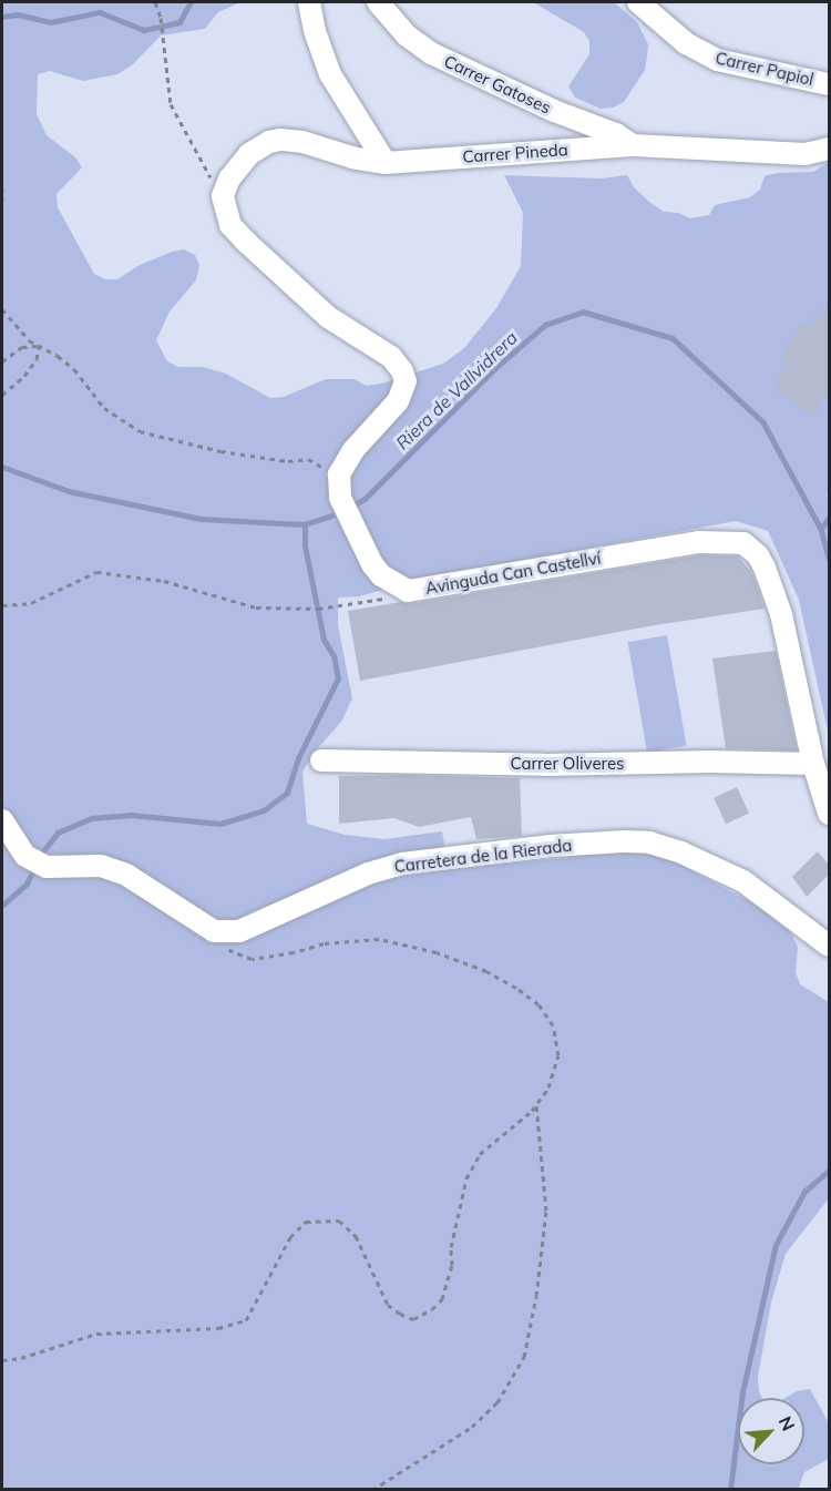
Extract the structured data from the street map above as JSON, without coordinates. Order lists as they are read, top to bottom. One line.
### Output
{"streets":{"street":["Carrer Papiol","Carrer Gatoses","Carrer Pineda","Avinguda Can Castellví","Carrer Oliveres","Carretera de la Rierada"]},"crossings":[["Carrer Gatoses","Carrer Pineda"],["Avinguda Can Castellví","Carrer Oliveres"]],"water":["Riera de Vallvidrera"],"north":"top right"}
